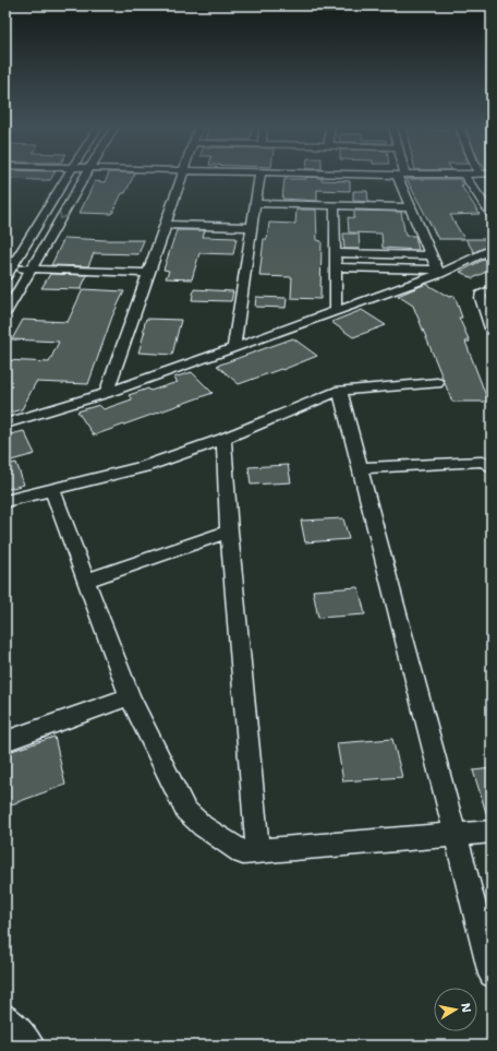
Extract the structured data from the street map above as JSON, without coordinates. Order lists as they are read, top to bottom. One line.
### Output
{"north":"right"}
